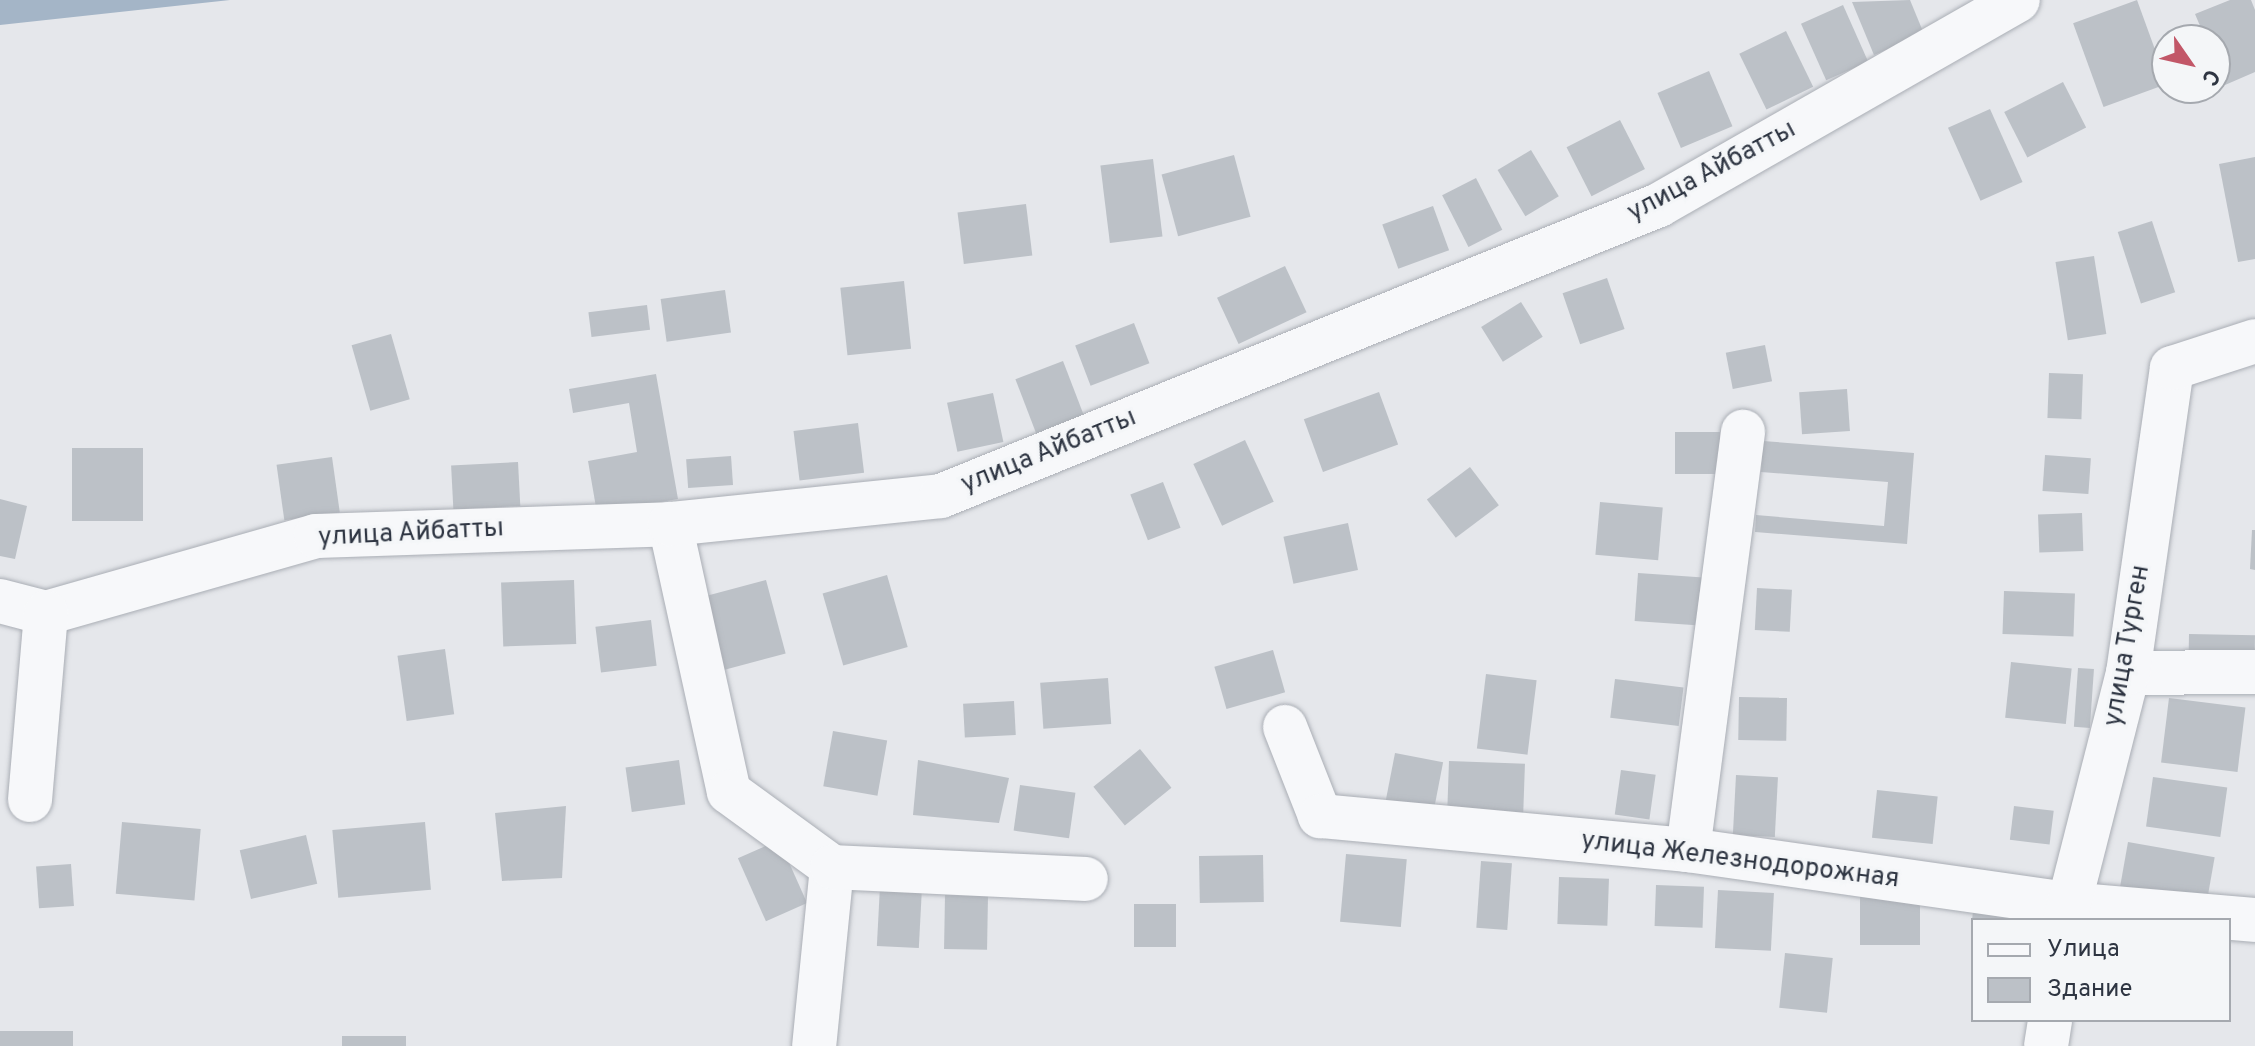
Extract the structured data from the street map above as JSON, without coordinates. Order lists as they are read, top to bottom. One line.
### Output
{"streets":{"street":["улица Айбатты","улица Турген","улица Железнодорожная"]},"crossings":[["улица Турген","улица Железнодорожная"]],"legend":["Улица","Здание"],"north":"bottom right"}
